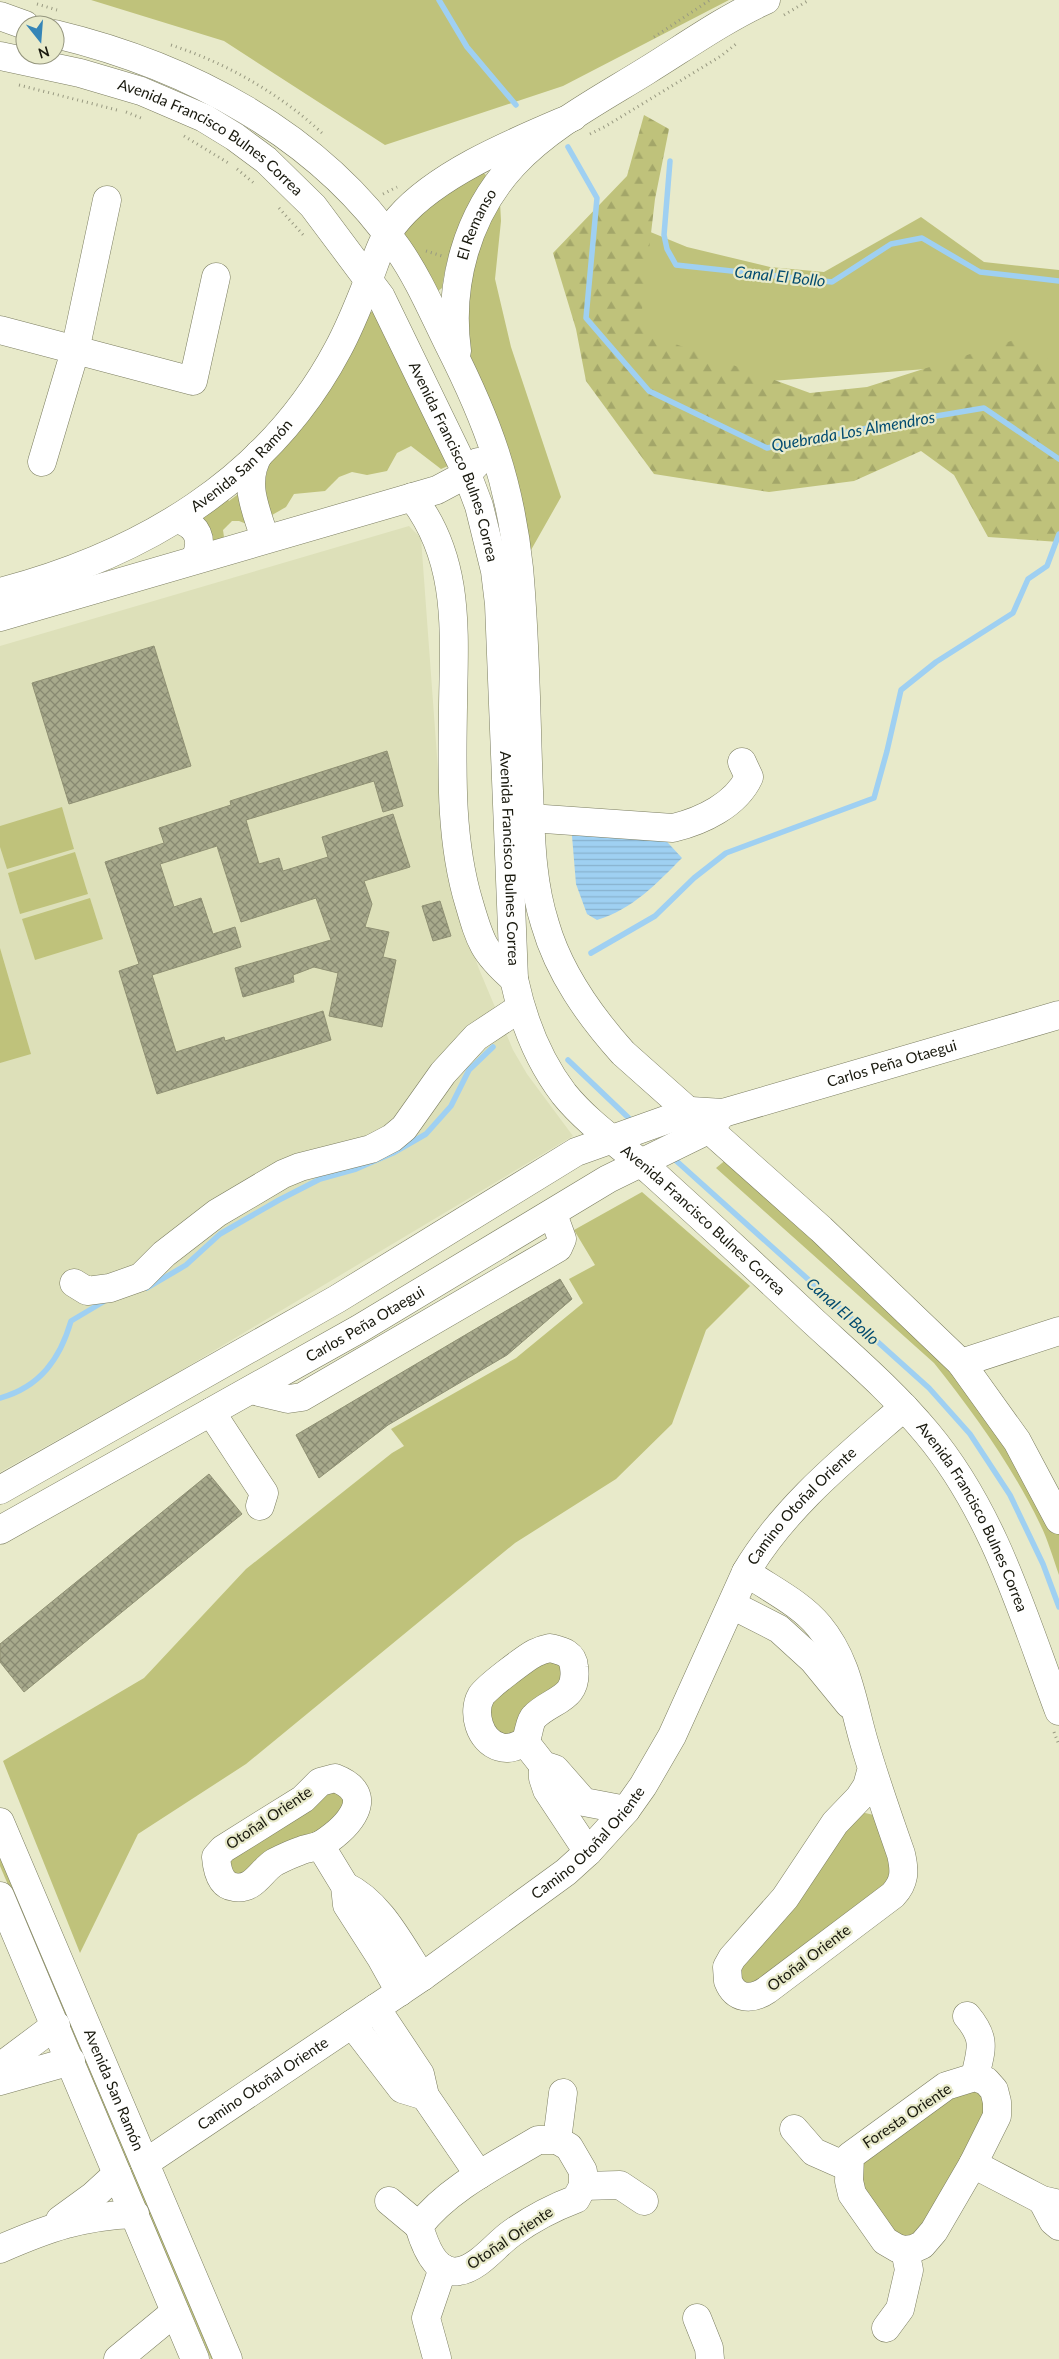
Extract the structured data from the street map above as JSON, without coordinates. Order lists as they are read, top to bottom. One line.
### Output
{"streets":{"street":["Avenida Francisco Bulnes Correa","El Remanso","Avenida San Ramón","Carlos Peña Otaegui","Camino Otoñal Oriente","Otoñal Oriente","Foresta Oriente"]},"crossings":[["Avenida Francisco Bulnes Correa","El Remanso"],["Avenida Francisco Bulnes Correa","Avenida San Ramón"],["Avenida Francisco Bulnes Correa","Carlos Peña Otaegui"],["Avenida Francisco Bulnes Correa","Camino Otoñal Oriente"],["El Remanso","Avenida San Ramón"],["Avenida San Ramón","Camino Otoñal Oriente"],["Camino Otoñal Oriente","Otoñal Oriente"]],"water":["Canal El Bollo","Quebrada Los Almendros"],"north":"bottom"}
